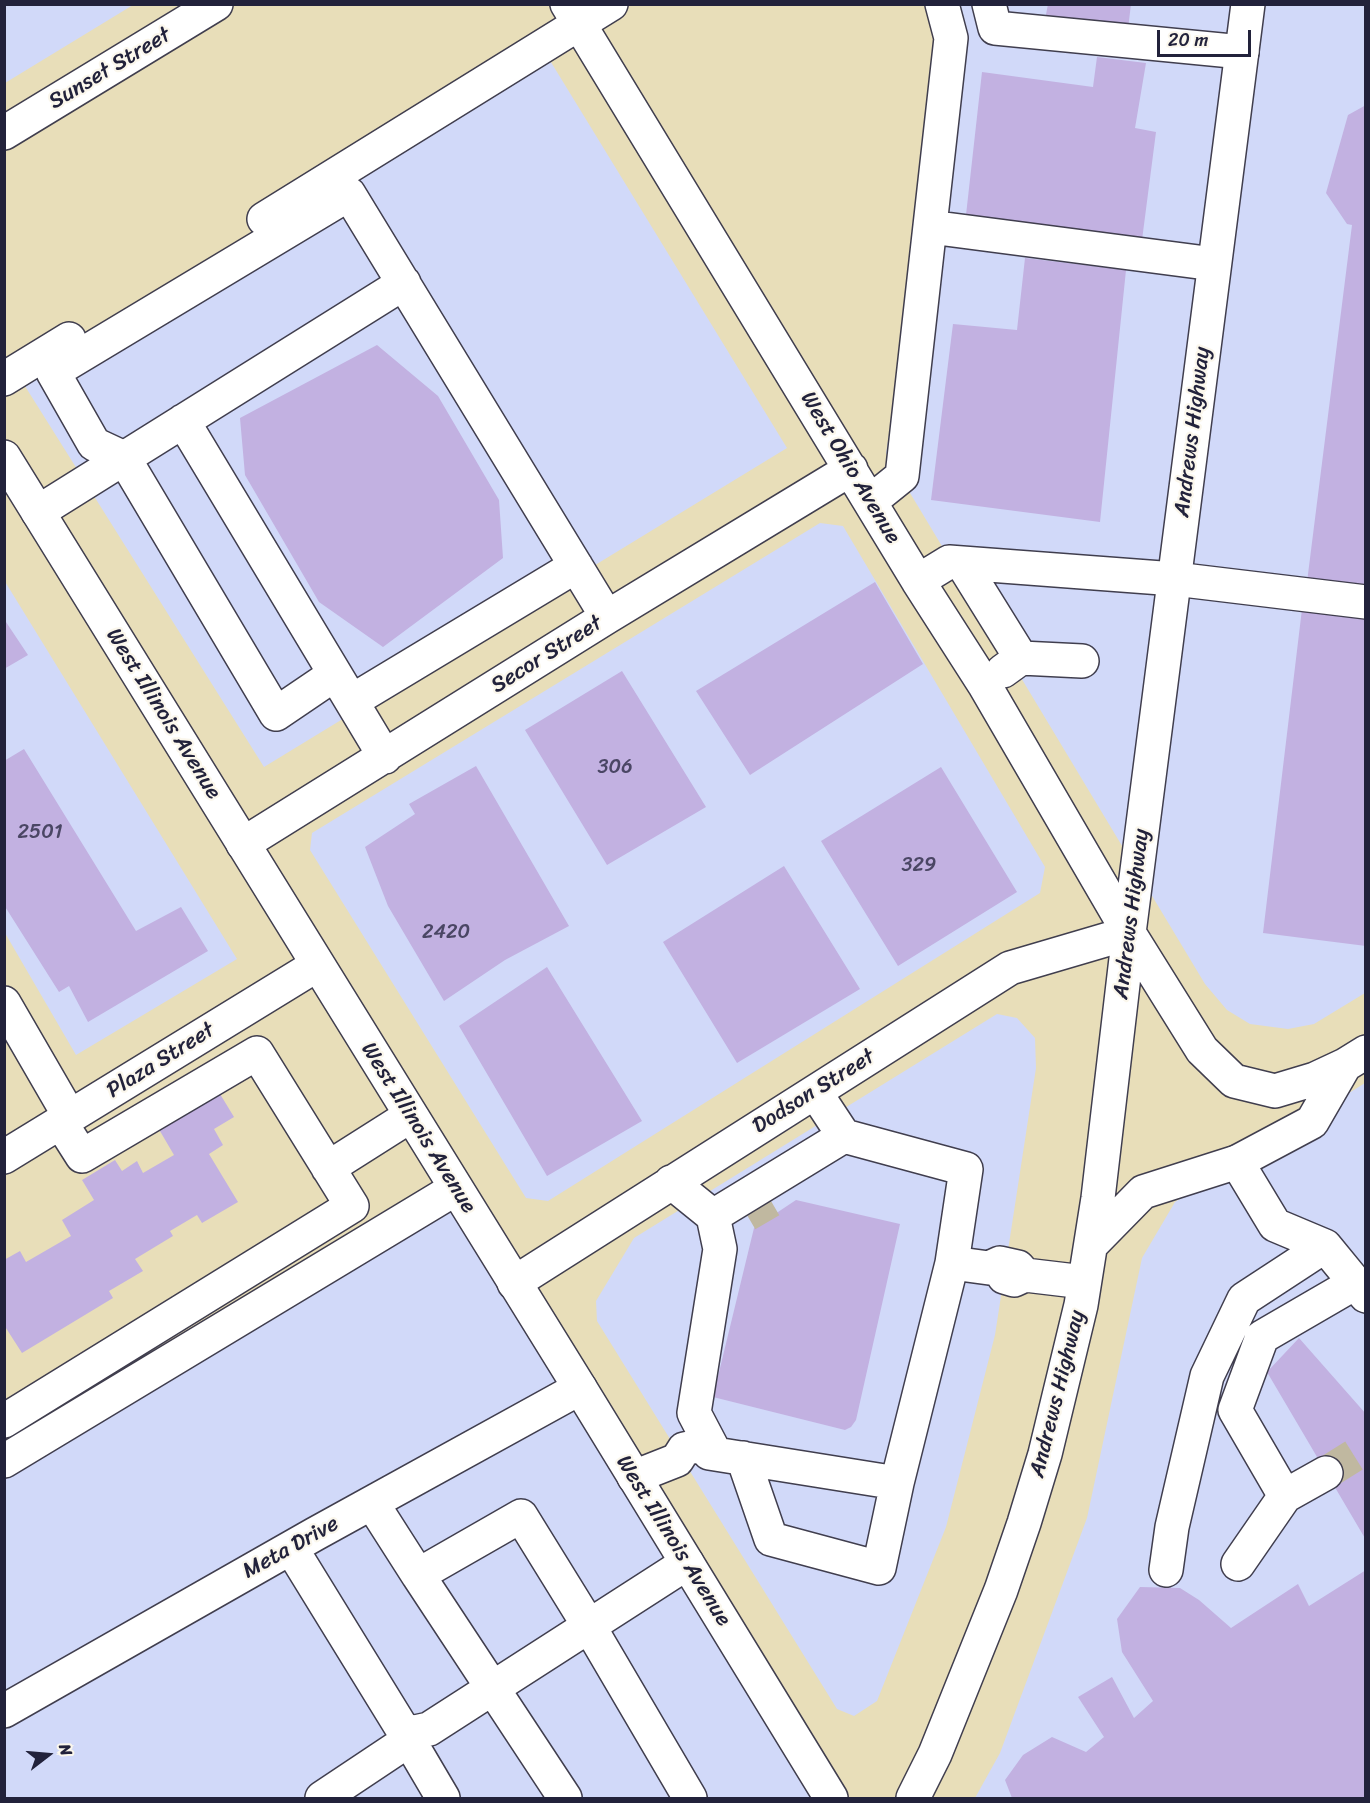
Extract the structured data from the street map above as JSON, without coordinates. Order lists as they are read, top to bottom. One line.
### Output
{"streets":{"main road":["Sunset Street","Andrews Highway","West Ohio Avenue","Secor Street","West Illinois Avenue","Plaza Street","Dodson Street","Meta Drive"]},"crossings":[["Andrews Highway","West Ohio Avenue"],["Andrews Highway","Dodson Street"],["West Ohio Avenue","Secor Street"],["West Ohio Avenue","Dodson Street"],["Secor Street","West Illinois Avenue"],["West Illinois Avenue","Plaza Street"],["West Illinois Avenue","Dodson Street"],["West Illinois Avenue","Meta Drive"]],"house_numbers":["306","2501","329","2420"],"scale_bar":"20 m","north":"right"}
